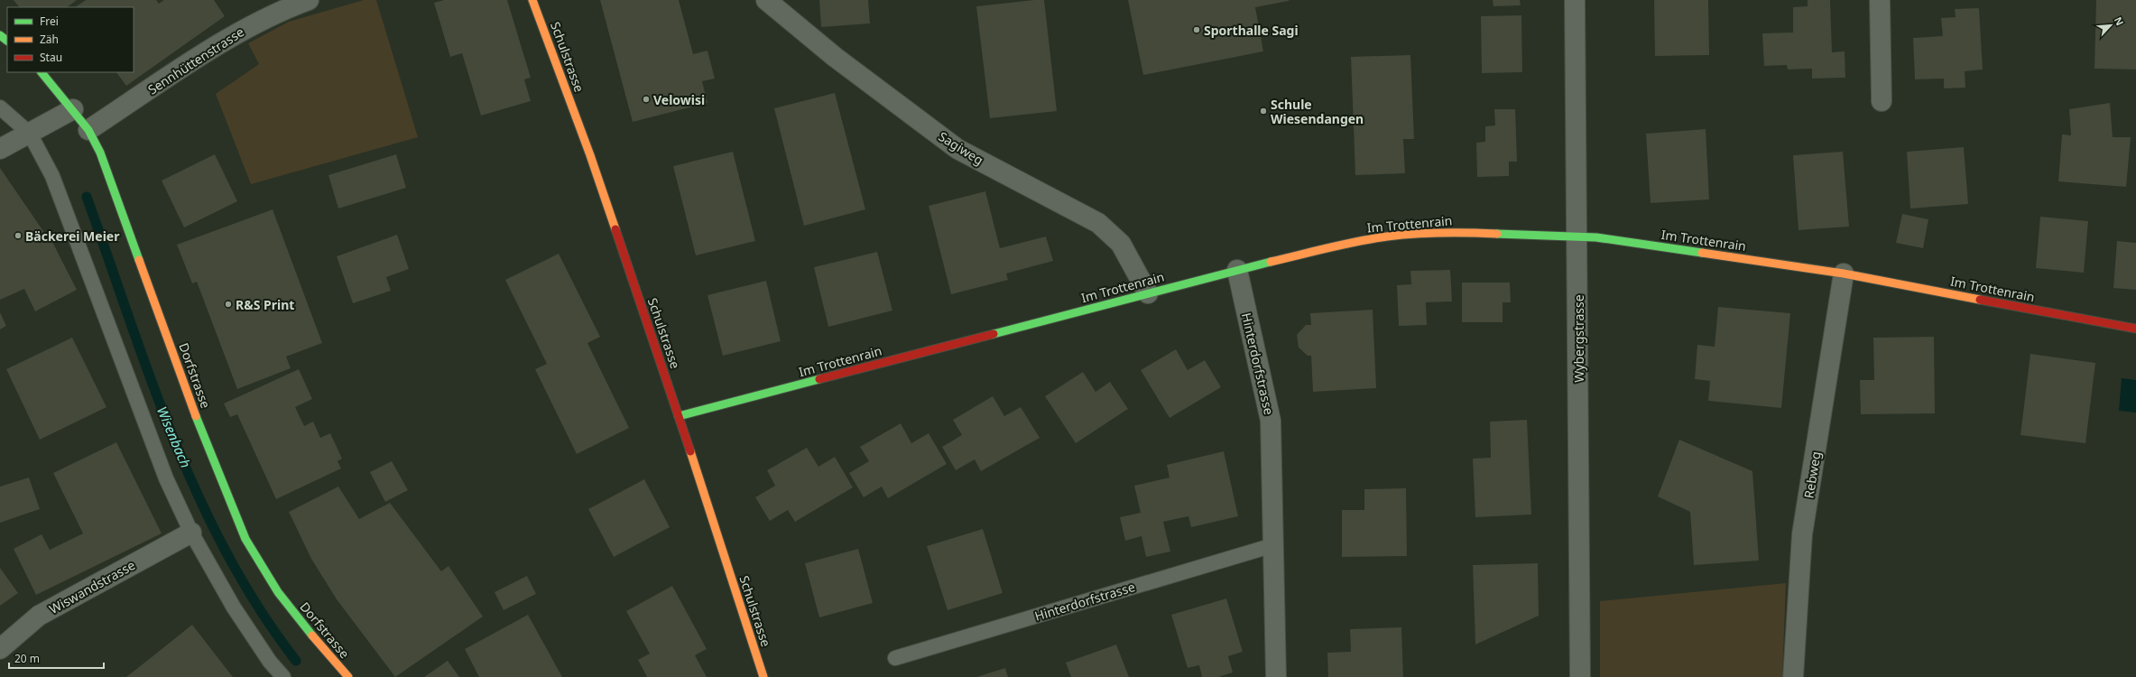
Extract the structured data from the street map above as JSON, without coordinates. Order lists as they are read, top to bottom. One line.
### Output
{"streets":{"street":["Schulstrasse","Sennhüttenstrasse","Sagiweg","Im Trottenrain","Wybergstrasse","Hinterdorfstrasse","Dorfstrasse","Rebweg","Wiswandstrasse"]},"crossings":[["Schulstrasse","Im Trottenrain"],["Sennhüttenstrasse","Dorfstrasse"],["Sagiweg","Im Trottenrain"],["Im Trottenrain","Wybergstrasse"],["Im Trottenrain","Hinterdorfstrasse"],["Im Trottenrain","Rebweg"]],"water":["Wisenbach"],"places":["Sporthalle Sagi","Velowisi","Schule Wiesendangen","Bäckerei Meier","R&S Print"],"legend":["Frei","Zäh","Stau"],"scale_bar":"20 m","north":"top right"}
